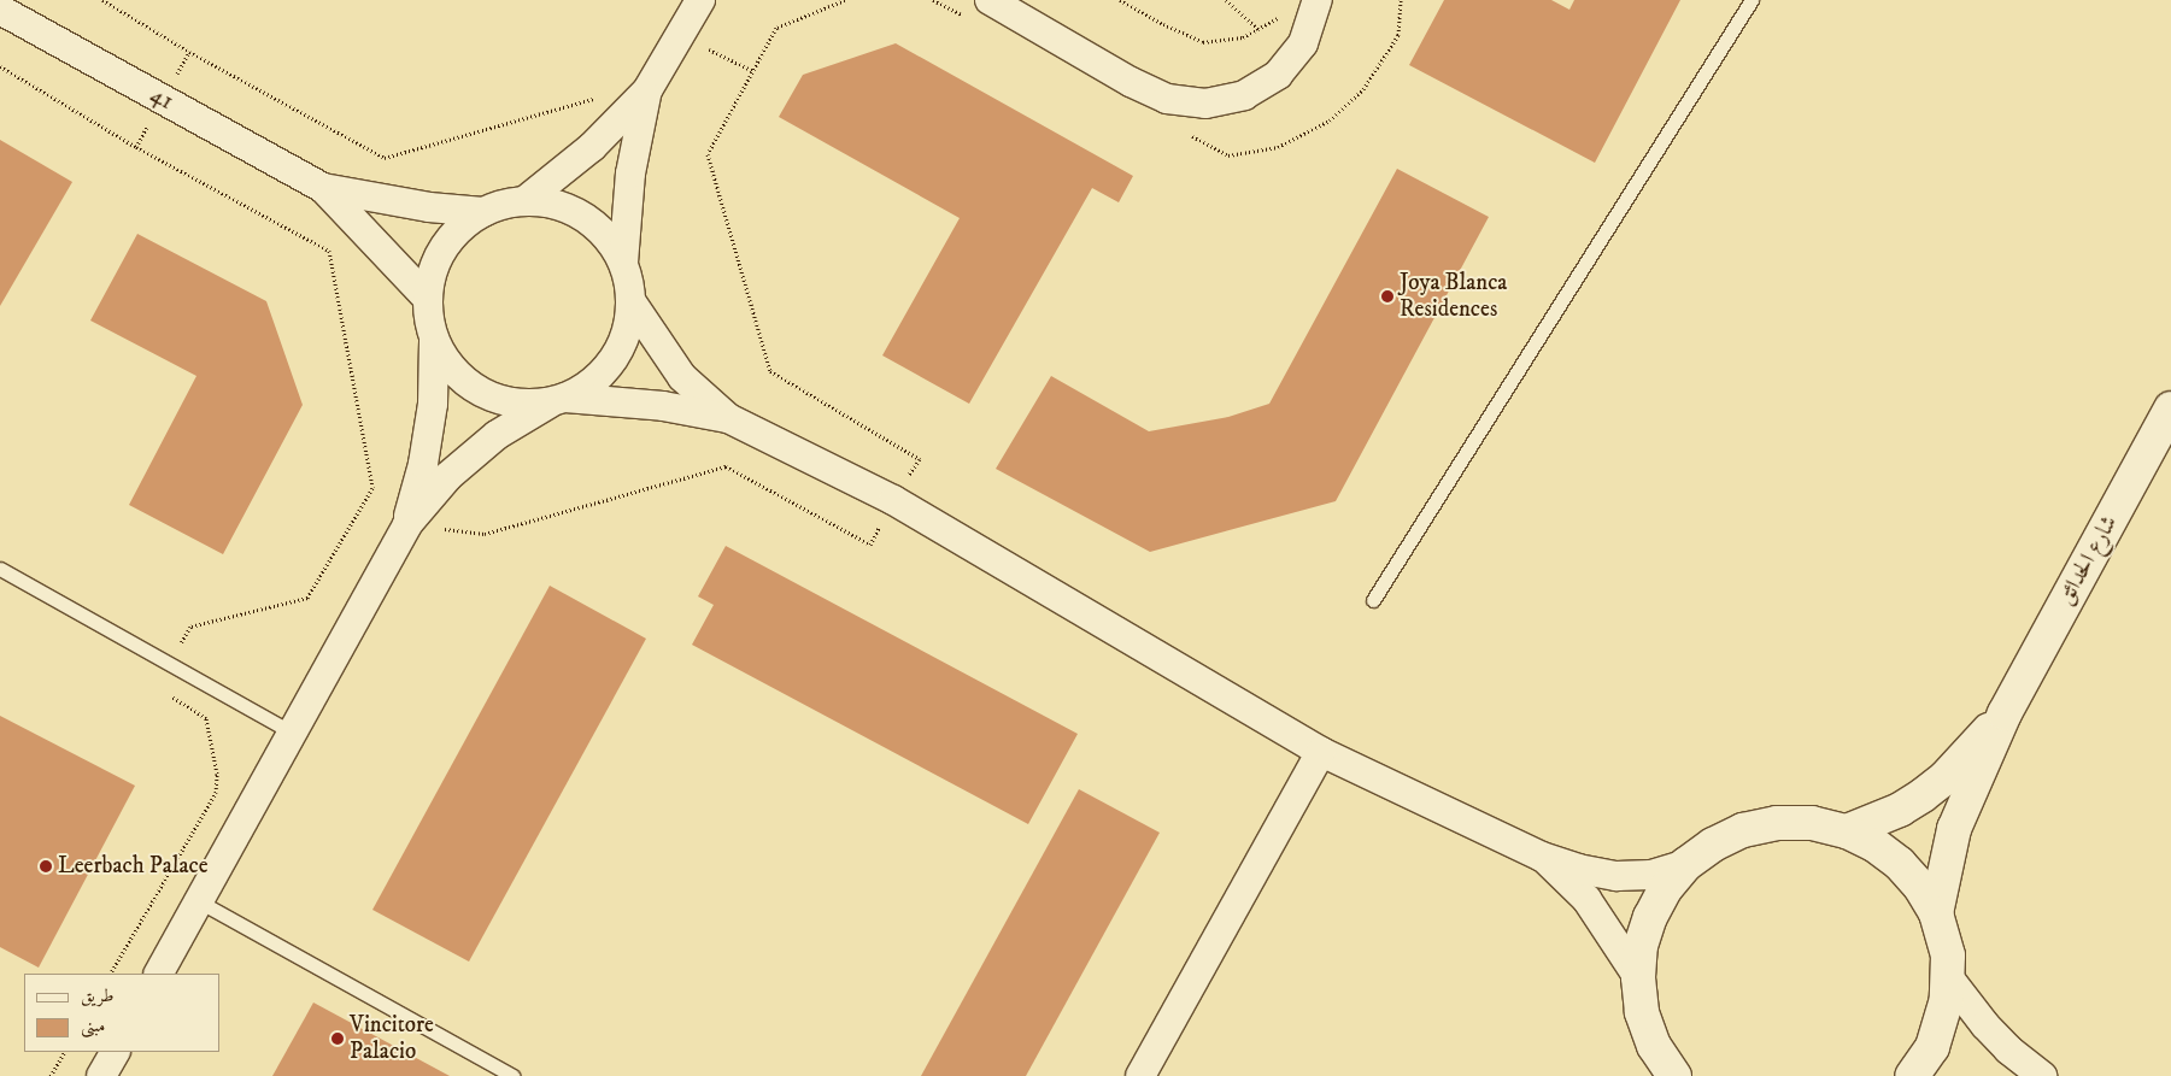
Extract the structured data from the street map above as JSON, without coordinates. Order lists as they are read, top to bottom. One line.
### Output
{"streets":{"street":["41","شارع الحدائق"]},"places":["Joya Blanca Residences","Leerbach Palace","Vincitore Palacio"],"legend":["طريق","مبنى"]}
